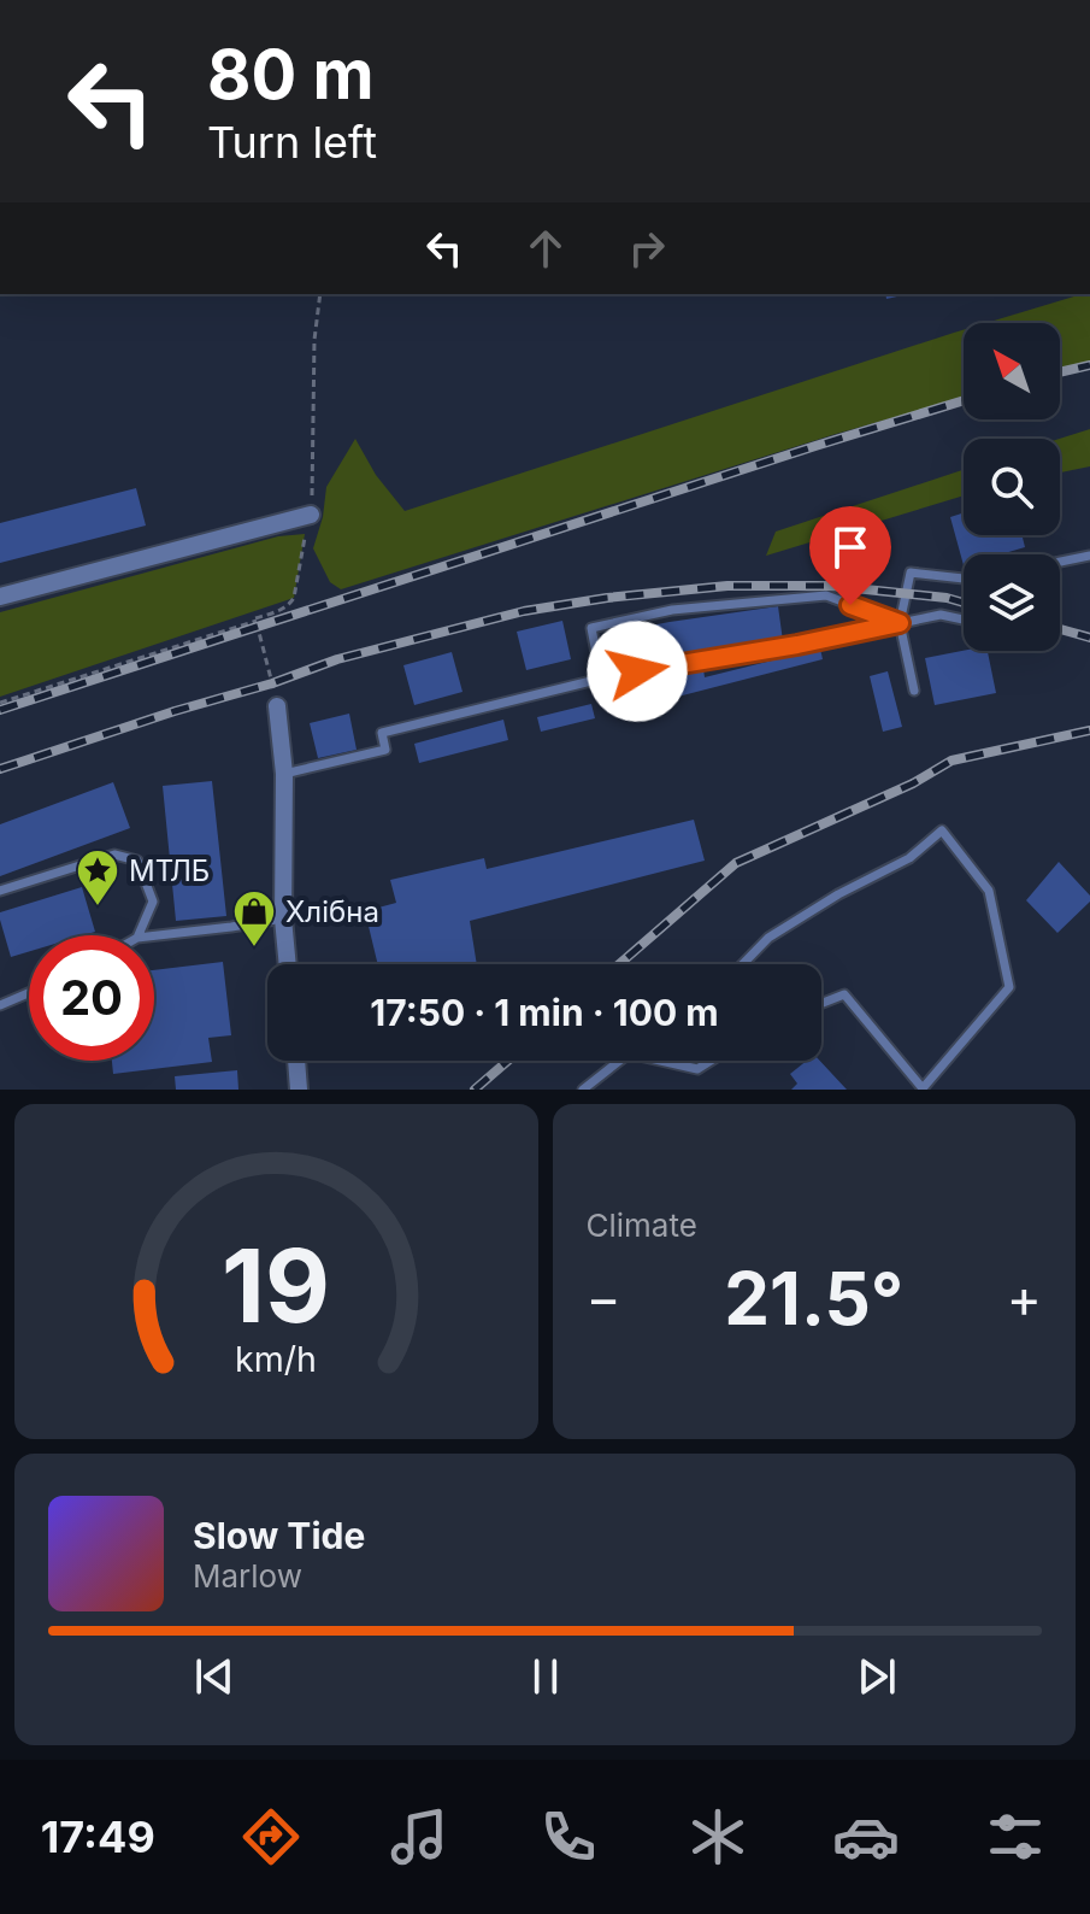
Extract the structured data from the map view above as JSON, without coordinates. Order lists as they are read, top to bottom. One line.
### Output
{"places":{"place":["МТЛБ"],"shop":["Хлібна"]},"north":"top left","page":{"turn":["80 m","Turn left"],"limit":"20","trip":"17:50 · 1 min · 100 m","tile":"Climate","heat":["−","21.5°","+"],"song":["Slow Tide","Marlow"],"tabs":"17:49","gauge":["19","km/h"]}}
